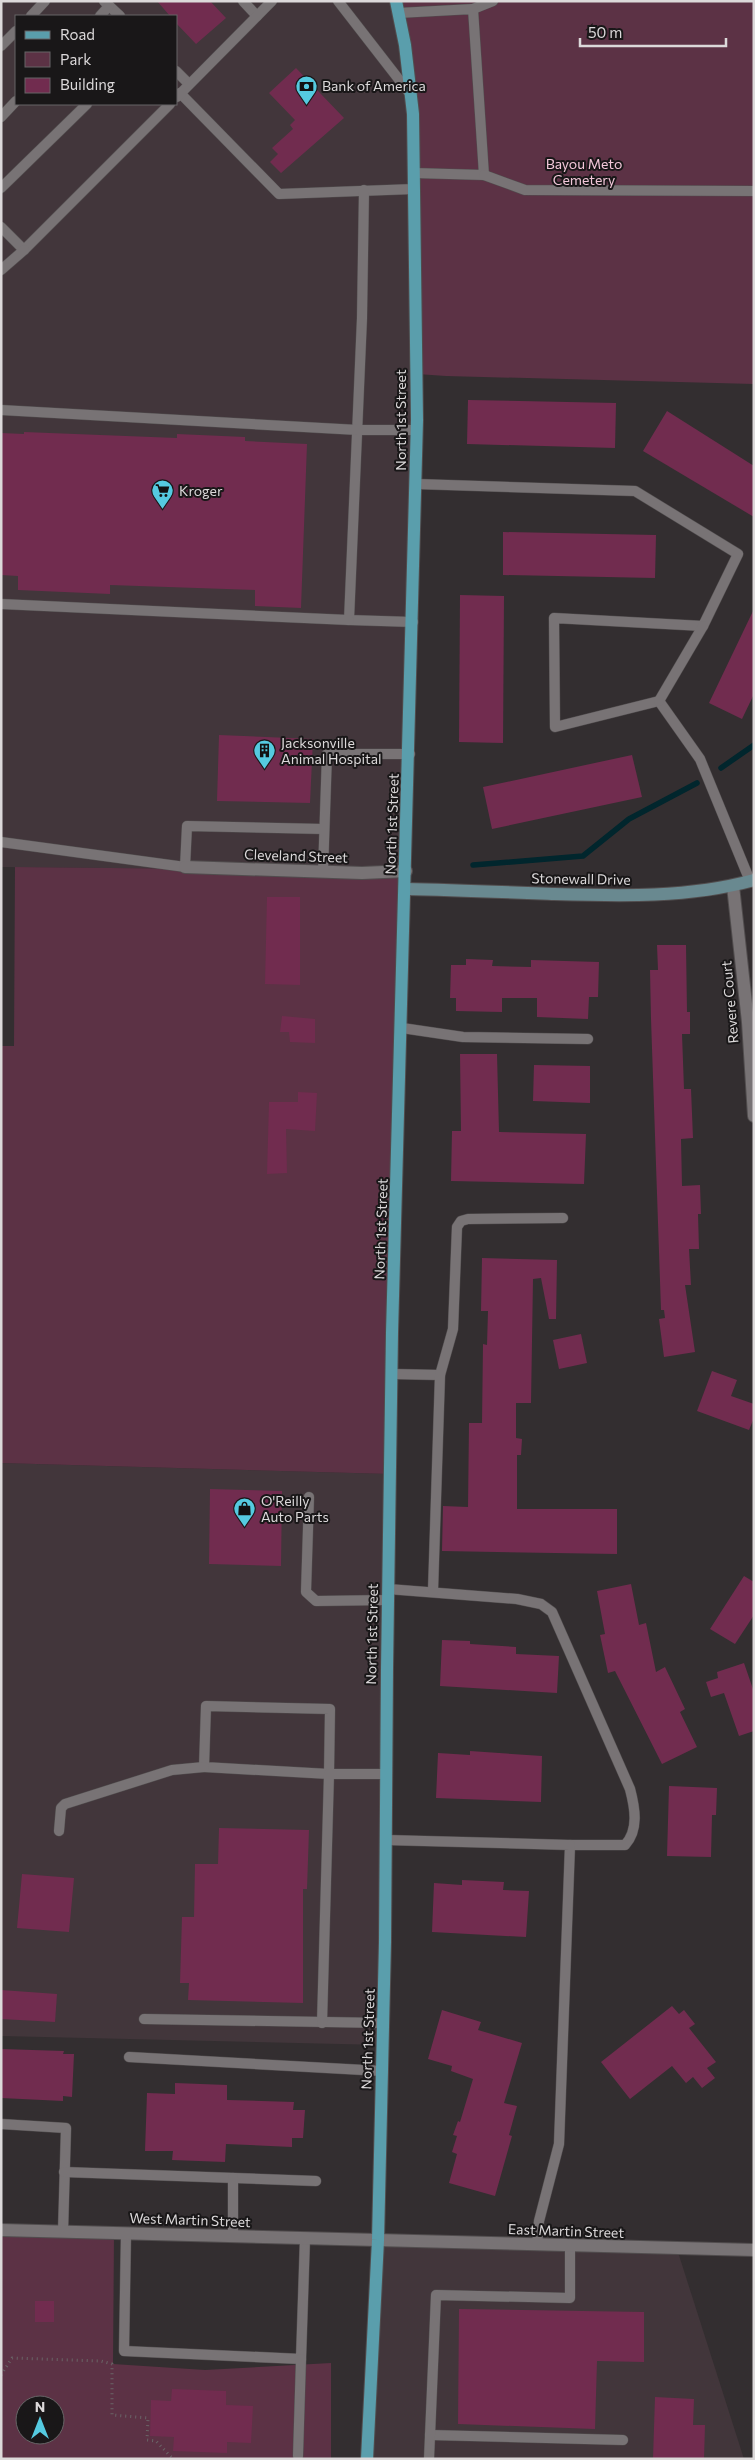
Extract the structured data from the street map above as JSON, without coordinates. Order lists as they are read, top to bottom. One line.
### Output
{"streets":{"main road":["North 1st Street"],"street":["Cleveland Street","Stonewall Drive","Revere Court","West Martin Street","East Martin Street"]},"crossings":[["North 1st Street","Cleveland Street"],["North 1st Street","Stonewall Drive"],["North 1st Street","West Martin Street"],["North 1st Street","East Martin Street"],["Stonewall Drive","Revere Court"],["West Martin Street","East Martin Street"]],"parks":["Bayou Meto Cemetery"],"places":{"bank":["Bank of America"],"supermarket":["Kroger"],"building":["Jacksonville Animal Hospital"],"shop":["O'Reilly Auto Parts"]},"legend":["Road","Park","Building"],"scale_bar":"50 m","north":"top"}
